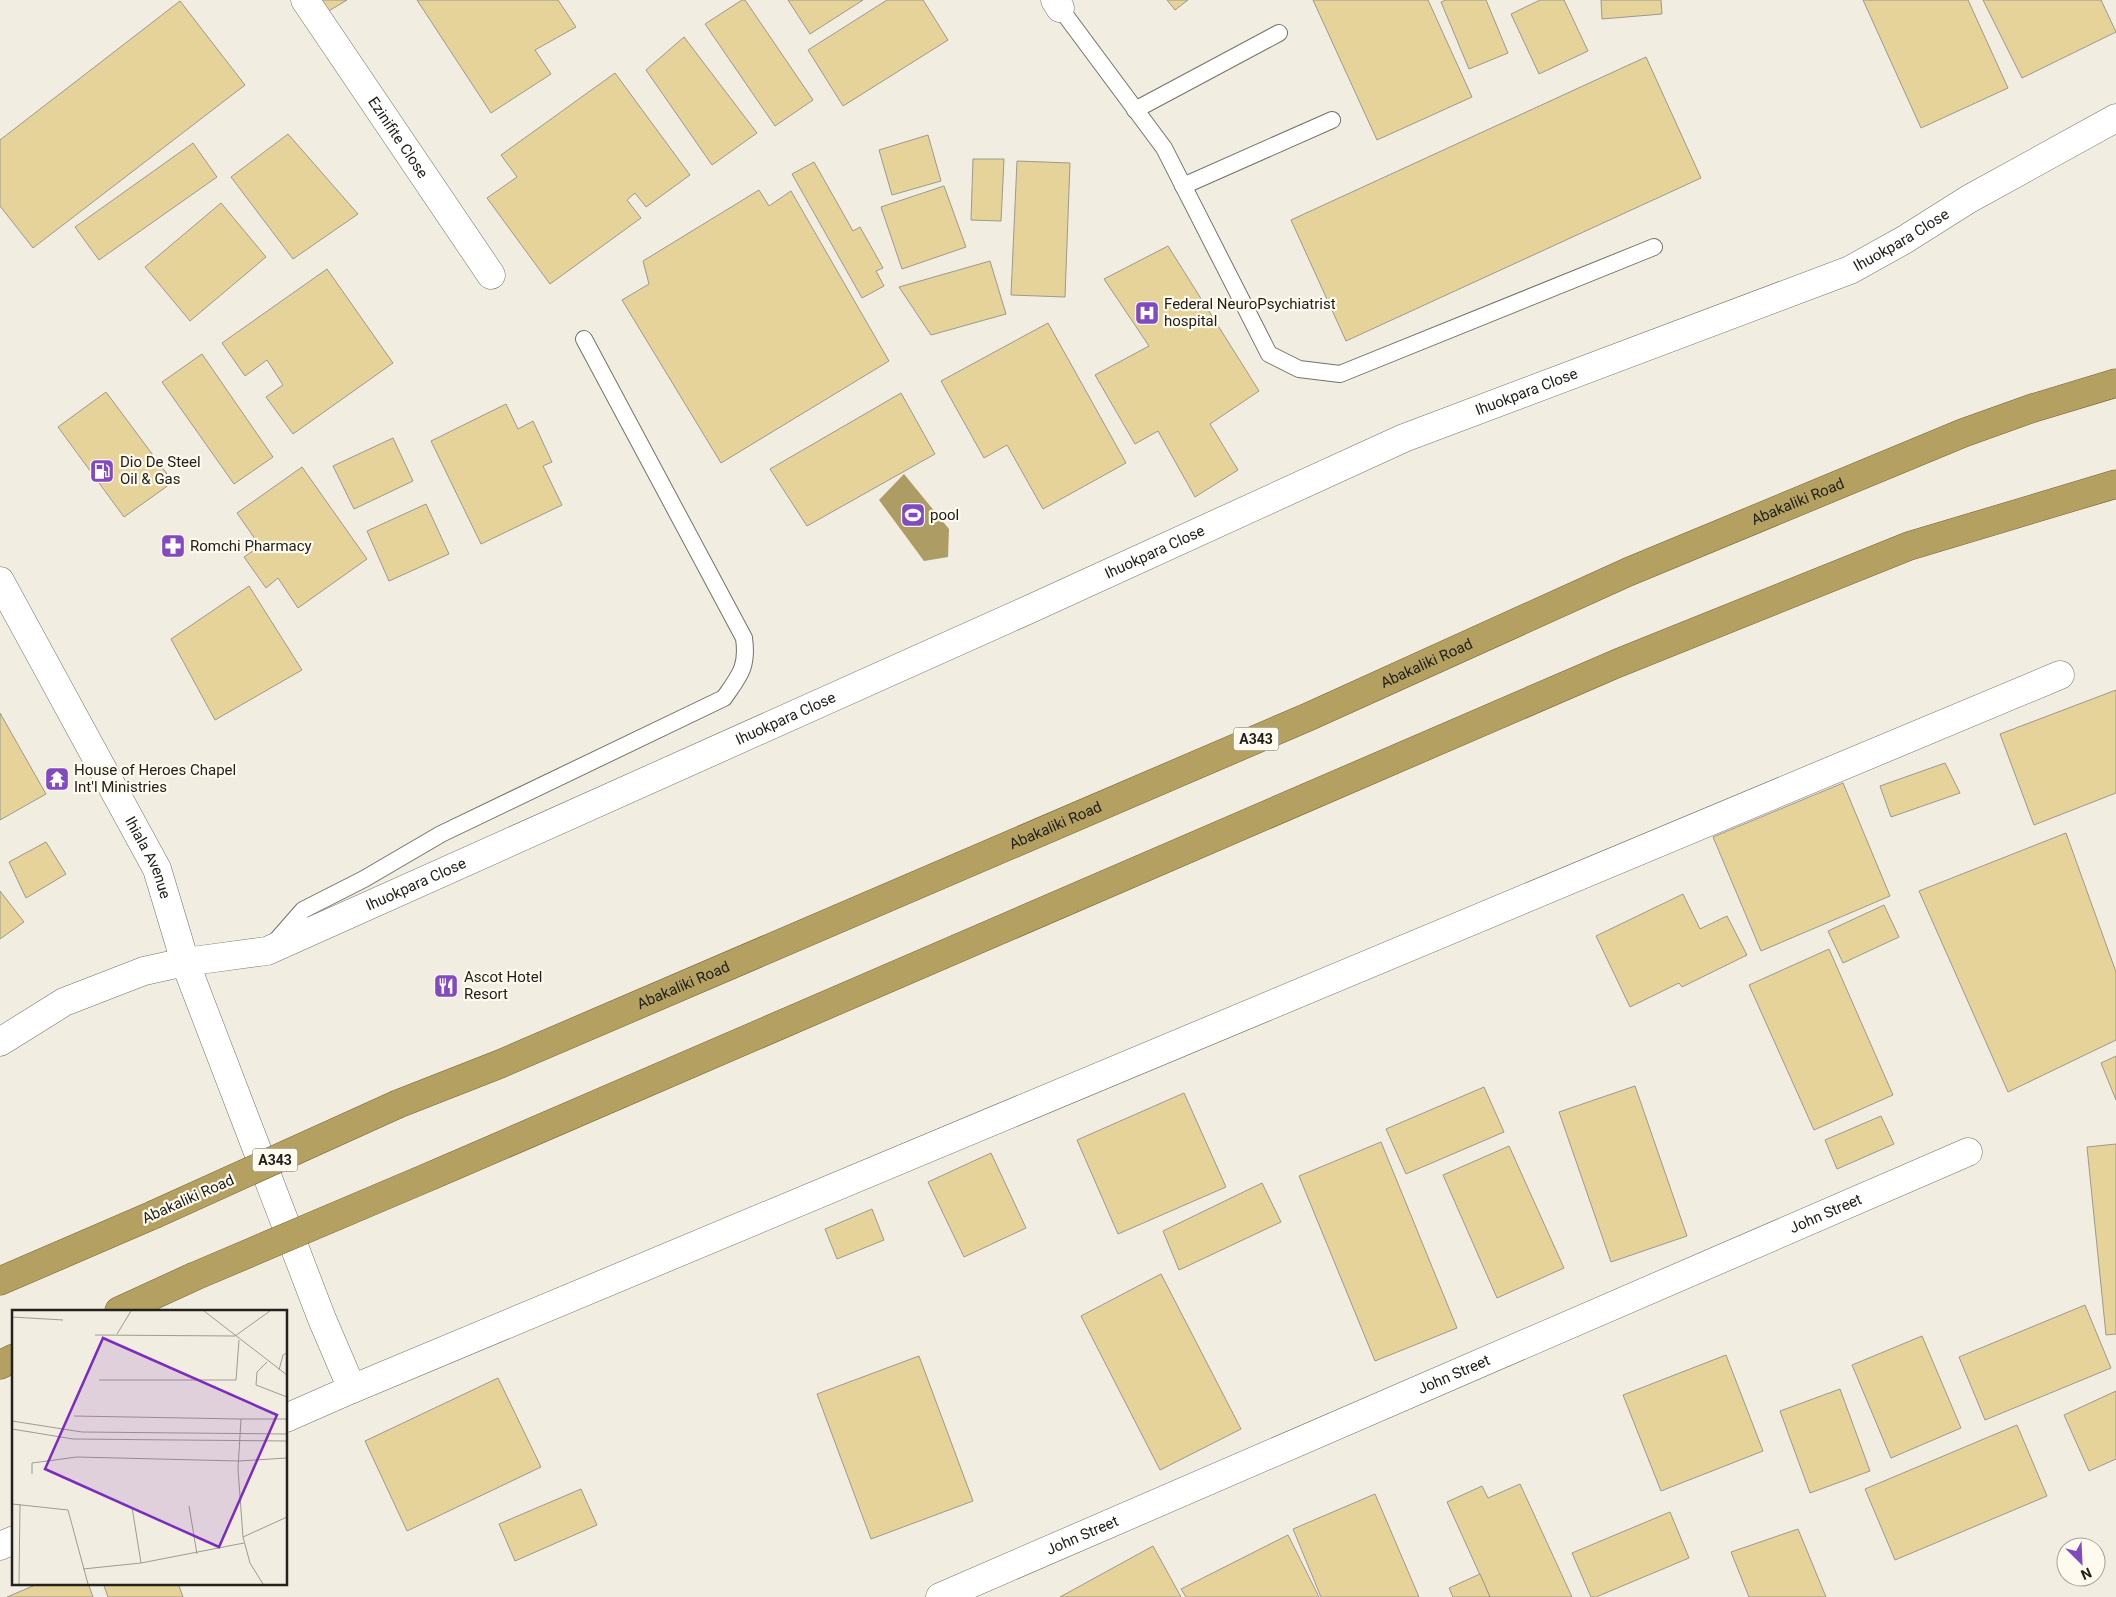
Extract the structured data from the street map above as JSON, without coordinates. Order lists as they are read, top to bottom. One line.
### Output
{"streets":{"highway":["Abakaliki Road","A343"],"street":["Ezinifite Close","Ihuokpara Close","Ihiala Avenue","John Street"]},"crossings":[["Ihuokpara Close","Ihiala Avenue"]],"places":{"hospital":["Federal NeuroPsychiatrist hospital"],"fuel station":["Dio De Steel Oil & Gas"],"sports":["pool"],"pharmacy":["Romchi Pharmacy"],"temple":["House of Heroes Chapel Int'l Ministries"],"restaurant":["Ascot Hotel Resort"]},"north":"bottom right"}
